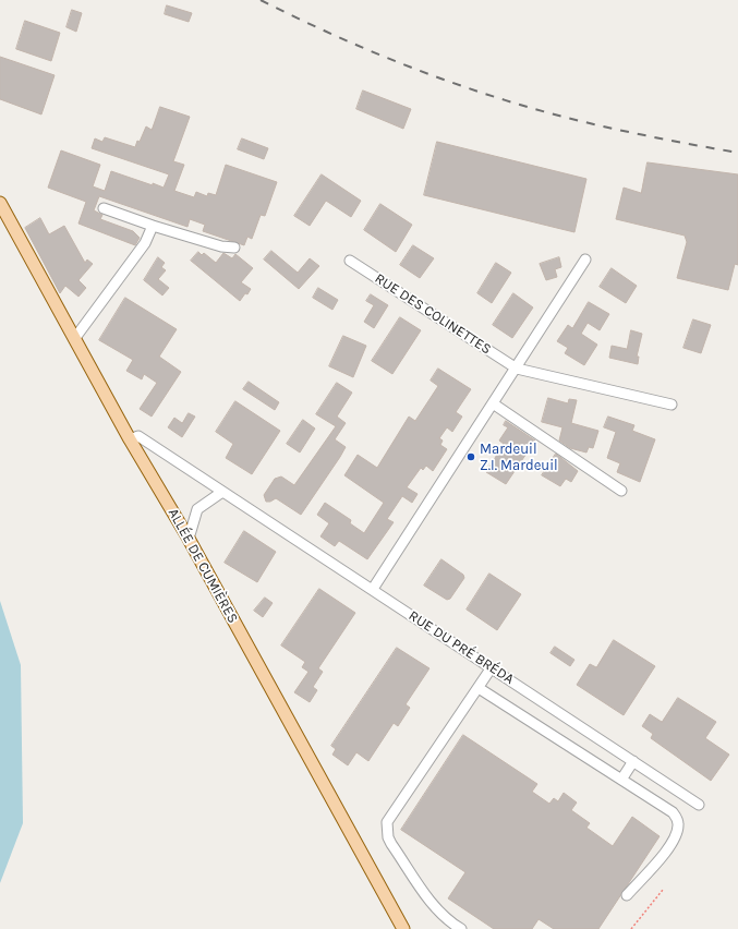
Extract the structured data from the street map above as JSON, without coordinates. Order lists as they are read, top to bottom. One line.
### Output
{"streets":{"main road":["ALLÉE DE CUMIÈRES"],"street":["RUE DES COLINETTES","RUE DU PRÉ BRÉDA"]},"crossings":[["ALLÉE DE CUMIÈRES","RUE DU PRÉ BRÉDA"]],"places":["Mardeuil Z.I. Mardeuil"]}
